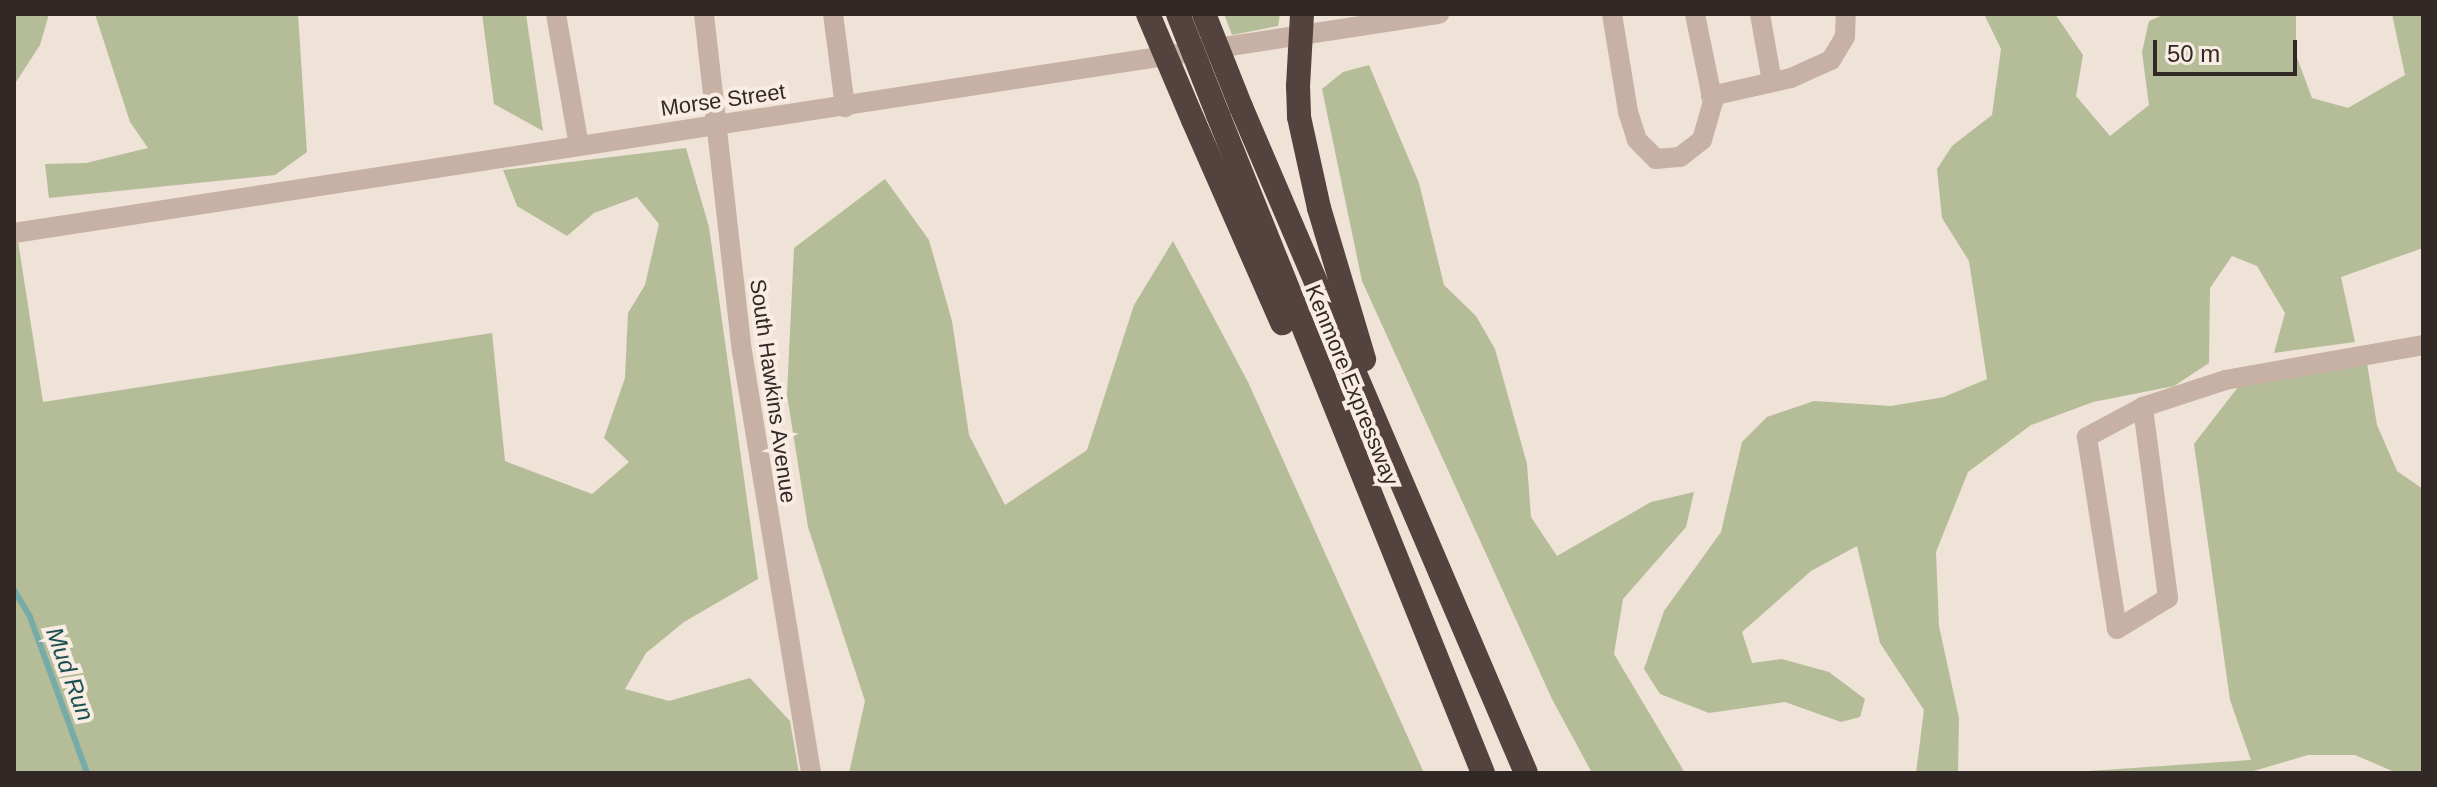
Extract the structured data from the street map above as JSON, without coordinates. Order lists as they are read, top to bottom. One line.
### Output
{"streets":{"highway":["Kenmore Expressway"],"street":["Morse Street","South Hawkins Avenue"]},"crossings":[["Morse Street","South Hawkins Avenue"]],"water":["Mud Run"],"scale_bar":"50 m"}
